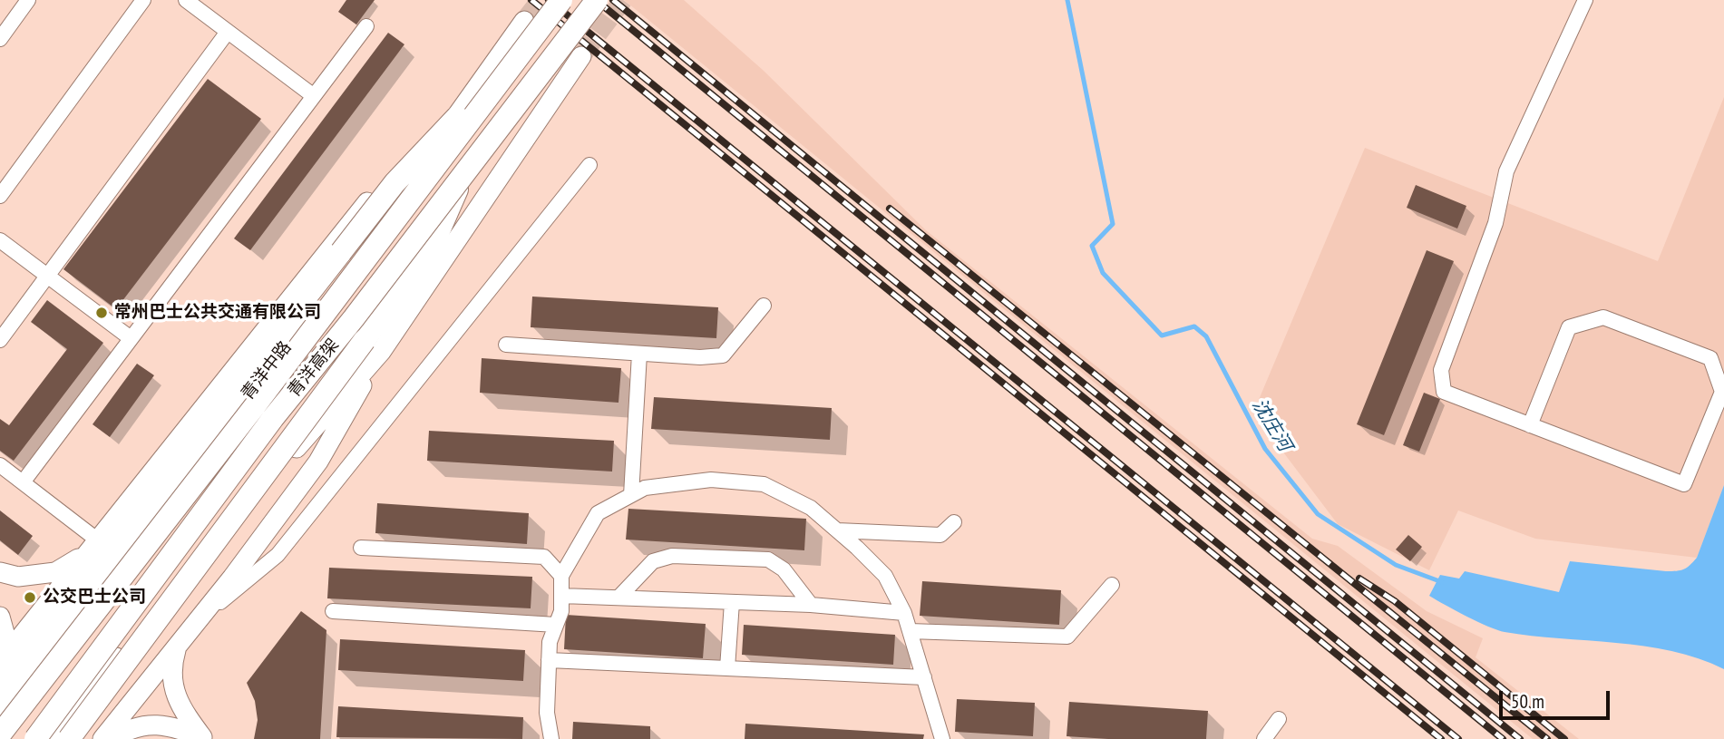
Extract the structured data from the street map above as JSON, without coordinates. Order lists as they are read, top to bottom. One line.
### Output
{"streets":{"highway":["青洋高架"],"main road":["青洋中路"]},"crossings":[["青洋高架","青洋中路"]],"water":["沈庄河"],"places":["常州巴士公共交通有限公司","公交巴士公司"],"scale_bar":"50 m"}
